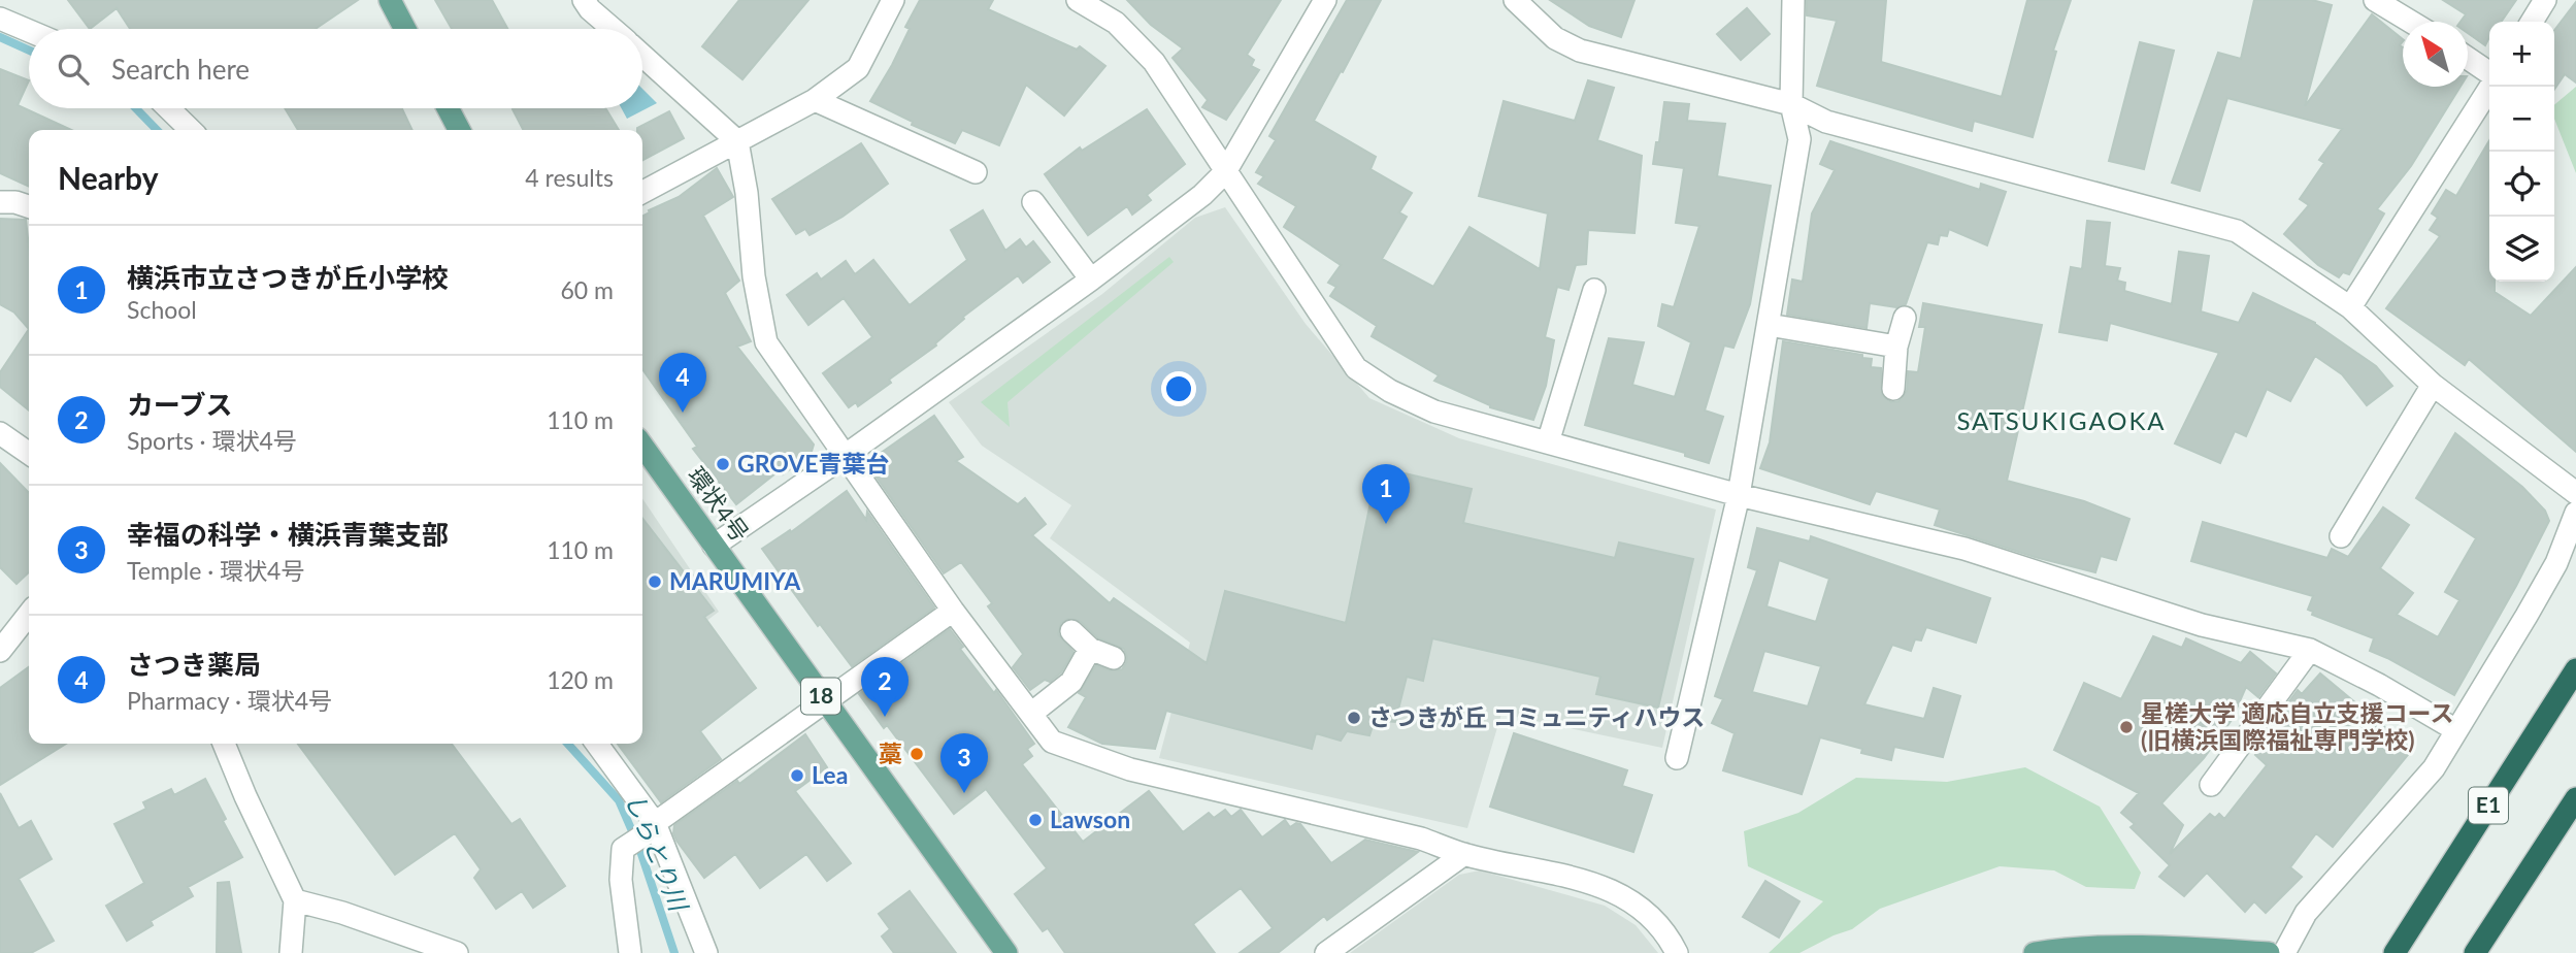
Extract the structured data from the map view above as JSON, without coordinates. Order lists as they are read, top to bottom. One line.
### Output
{"streets":{"highway":["E1"],"main road":["環状4号","18"]},"districts":["SATSUKIGAOKA"],"water":["しらとり川"],"places":["GROVE青葉台","MARUMIYA","さつきが丘 コミュニティハウス","星槎大学 適応自立支援コース (旧横浜国際福祉専門学校)","藁","Lea","Lawson"],"north":"top left","page":{"map_buttons":["+","−"],"search":"Search here","heading":["Nearby","4 results"],"list":[{"mark":"1","name":"横浜市立さつきが丘小学校","note":"School","value":"60 m"},{"mark":"2","name":"カーブス","note":"Sports · 環状4号","value":"110 m"},{"mark":"3","name":"幸福の科学・横浜青葉支部","note":"Temple · 環状4号","value":"110 m"},{"mark":"4","name":"さつき薬局","note":"Pharmacy · 環状4号","value":"120 m"}],"pins":["4","1","2","3"]}}
